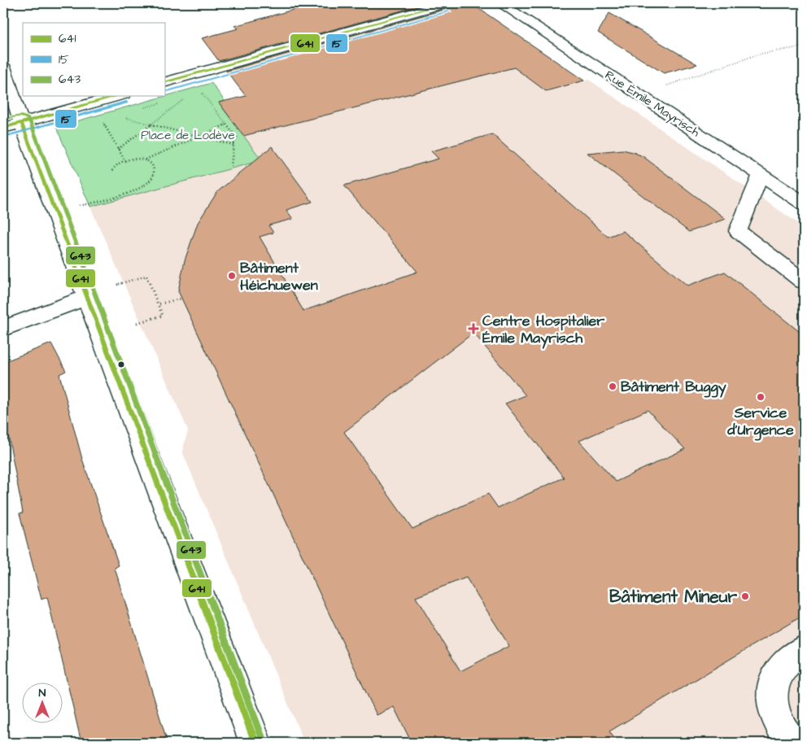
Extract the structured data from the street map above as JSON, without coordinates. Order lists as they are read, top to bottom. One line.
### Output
{"streets":{"street":["Rue Émile Mayrisch"]},"parks":["Place de Lodève"],"places":{"other":["Bâtiment Héichuewen","Bâtiment Buggy","Service d'Urgence","Bâtiment Mineur"],"health":["Centre Hospitalier Émile Mayrisch"]},"lines":["transit line 641","transit line 15","transit line 643"],"legend":["641","15","643"],"north":"top"}
